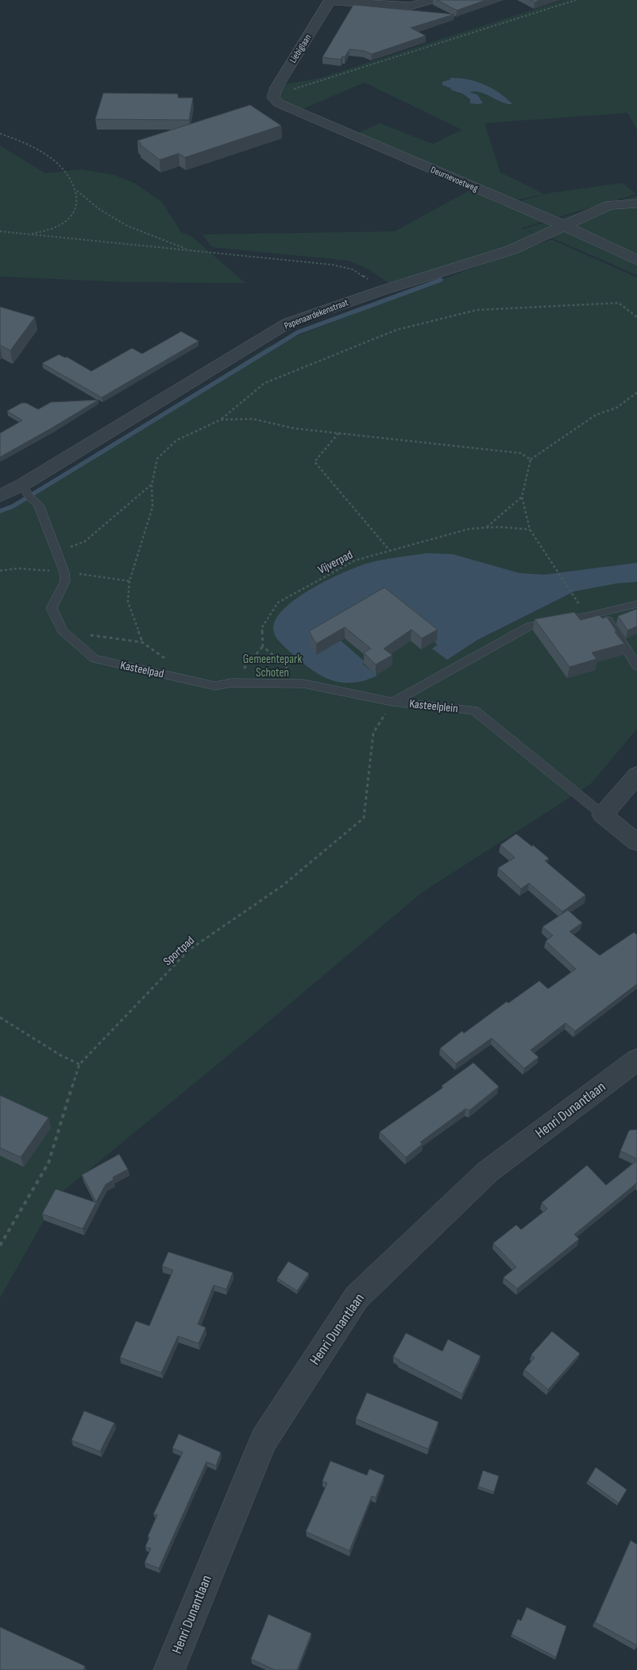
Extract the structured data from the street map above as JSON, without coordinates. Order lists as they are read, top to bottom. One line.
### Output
{"streets":{"street":["Liebiglaan","Deurnevoetweg","Papenaardekenstraat","Henri Dunantlaan"],"lane":["Kasteelpad","Kasteelplein"],"path":["Vijverpad","Sportpad"]},"crossings":[["Liebiglaan","Deurnevoetweg"],["Deurnevoetweg","Papenaardekenstraat"],["Kasteelpad","Kasteelplein"],["Kasteelpad","Sportpad"],["Kasteelplein","Sportpad"]],"parks":["Gemeentepark Schoten"]}
